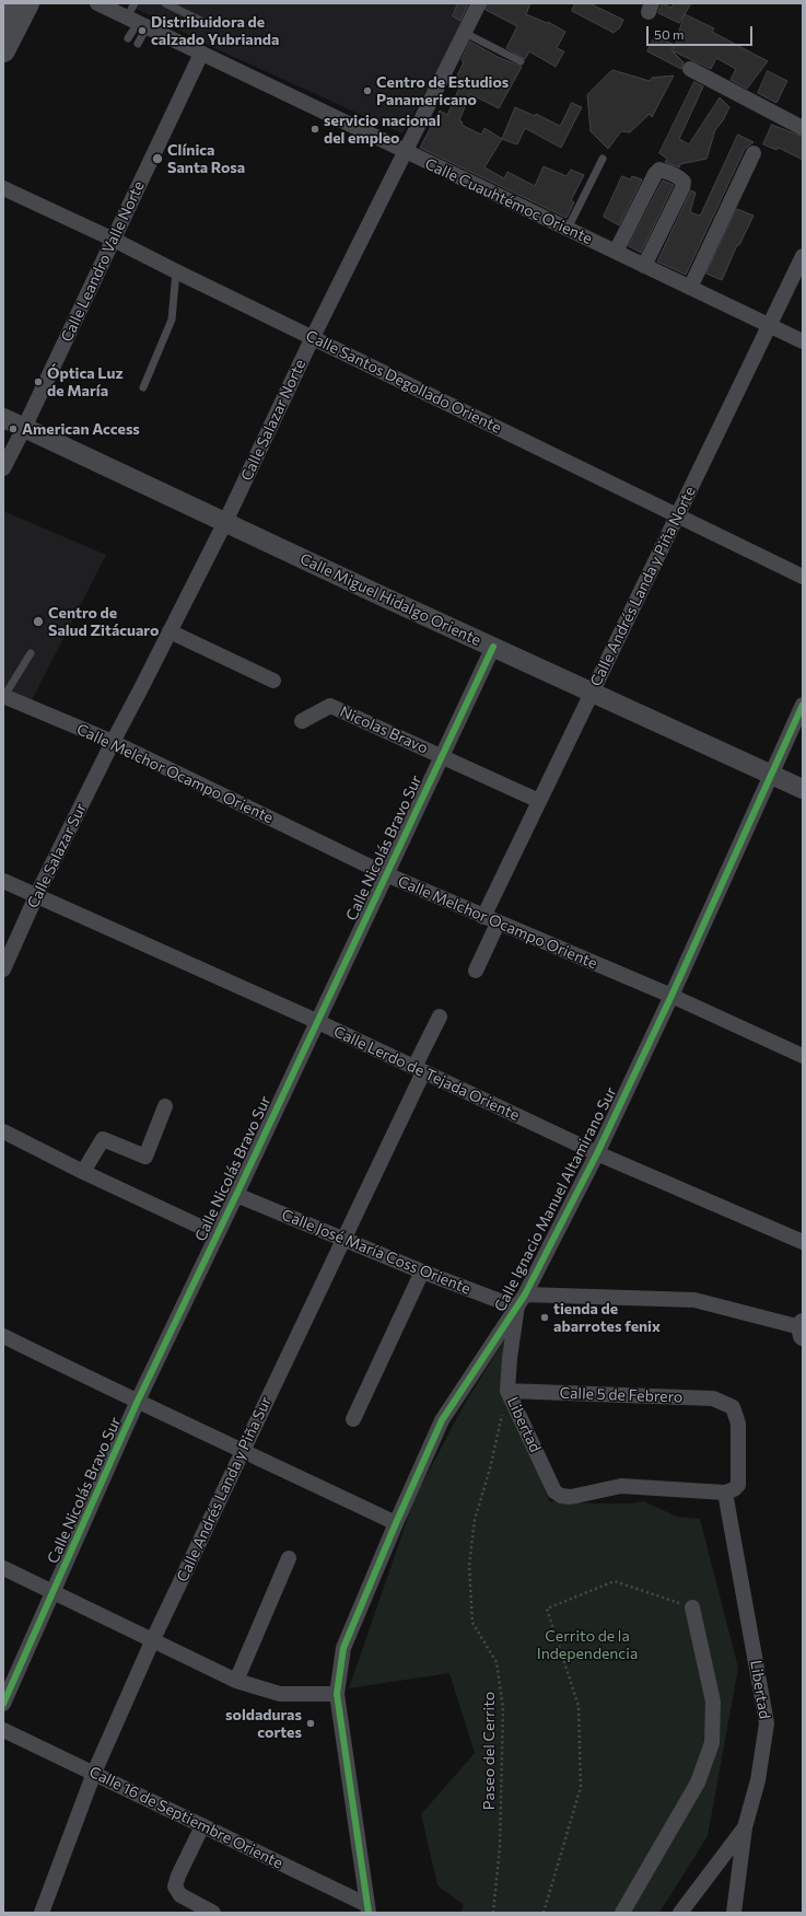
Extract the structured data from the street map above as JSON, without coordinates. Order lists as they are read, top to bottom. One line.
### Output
{"streets":{"street":["Calle Cuauhtémoc Oriente","Calle Leandro Valle Norte","Calle Santos Degollado Oriente","Calle Salazar Norte","Calle Andrés Landa y Piña Norte","Calle Miguel Hidalgo Oriente","Nicolas Bravo","Calle Melchor Ocampo Oriente","Calle Nicolás Bravo Sur","Calle Salazar Sur","Calle Lerdo de Tejada Oriente","Calle Ignacio Manuel Altamirano Sur","Calle José María Coss Oriente","Calle 5 de Febrero","Libertad","Calle Andrés Landa y Piña Sur","Calle 16 de Septiembre Oriente"],"path":["Paseo del Cerrito"]},"crossings":[["Calle Cuauhtémoc Oriente","Calle Leandro Valle Norte"],["Calle Cuauhtémoc Oriente","Calle Salazar Norte"],["Calle Cuauhtémoc Oriente","Calle Andrés Landa y Piña Norte"],["Calle Leandro Valle Norte","Calle Santos Degollado Oriente"],["Calle Leandro Valle Norte","Calle Miguel Hidalgo Oriente"],["Calle Santos Degollado Oriente","Calle Salazar Norte"],["Calle Santos Degollado Oriente","Calle Andrés Landa y Piña Norte"],["Calle Salazar Norte","Calle Miguel Hidalgo Oriente"],["Calle Salazar Norte","Calle Melchor Ocampo Oriente"],["Calle Salazar Norte","Calle Salazar Sur"],["Calle Andrés Landa y Piña Norte","Calle Miguel Hidalgo Oriente"],["Calle Andrés Landa y Piña Norte","Nicolas Bravo"],["Calle Andrés Landa y Piña Norte","Calle Melchor Ocampo Oriente"],["Calle Miguel Hidalgo Oriente","Calle Nicolás Bravo Sur"],["Calle Miguel Hidalgo Oriente","Calle Ignacio Manuel Altamirano Sur"],["Nicolas Bravo","Calle Nicolás Bravo Sur"],["Calle Melchor Ocampo Oriente","Calle Nicolás Bravo Sur"],["Calle Melchor Ocampo Oriente","Calle Salazar Sur"],["Calle Melchor Ocampo Oriente","Calle Ignacio Manuel Altamirano Sur"],["Calle Nicolás Bravo Sur","Calle Lerdo de Tejada Oriente"],["Calle Nicolás Bravo Sur","Calle José María Coss Oriente"],["Calle Salazar Sur","Calle Lerdo de Tejada Oriente"],["Calle Lerdo de Tejada Oriente","Calle Ignacio Manuel Altamirano Sur"],["Calle Lerdo de Tejada Oriente","Calle Andrés Landa y Piña Sur"],["Calle Ignacio Manuel Altamirano Sur","Calle José María Coss Oriente"],["Calle Ignacio Manuel Altamirano Sur","Calle 16 de Septiembre Oriente"],["Calle José María Coss Oriente","Calle Andrés Landa y Piña Sur"],["Calle 5 de Febrero","Libertad"],["Calle 5 de Febrero","Paseo del Cerrito"],["Libertad","Paseo del Cerrito"],["Calle Andrés Landa y Piña Sur","Calle 16 de Septiembre Oriente"]],"parks":["Cerrito de la Independencia"],"places":["Distribuidora de calzado Yubrianda","Centro de Estudios Panamericano","servicio nacional del empleo","Clínica Santa Rosa","Óptica Luz de María","American Access","Centro de Salud Zitácuaro","tienda de abarrotes fenix","soldaduras cortes"],"scale_bar":"50 m"}
